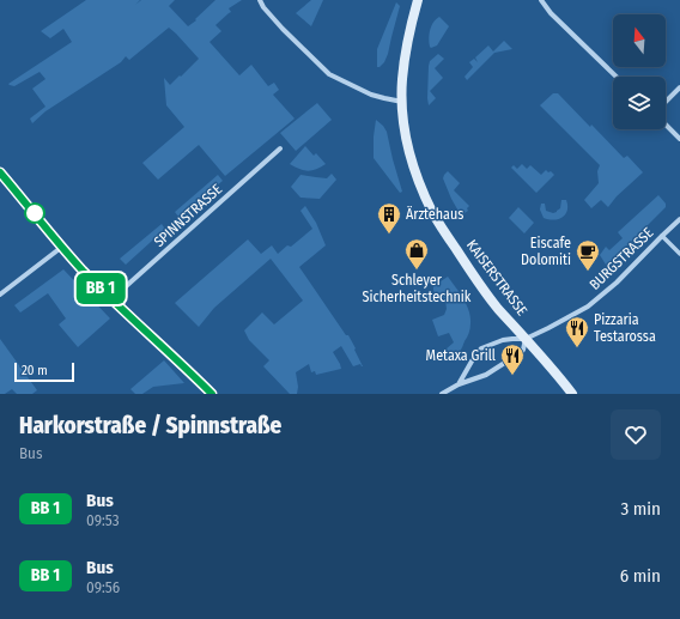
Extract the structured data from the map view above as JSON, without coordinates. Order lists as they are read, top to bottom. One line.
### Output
{"streets":{"main road":["KAISERSTRASSE"],"street":["SPINNSTRASSE","BURGSTRASSE"]},"crossings":[["BURGSTRASSE","KAISERSTRASSE"]],"places":{"building":["Ärztehaus"],"shop":["Schleyer Sicherheitstechnik"],"cafe":["Eiscafe Dolomiti"],"restaurant":["Pizzaria Testarossa","Metaxa Grill"]},"scale_bar":"20 m","north":"top","page":{"on_map":"BB 1","scale":"20 m","heading":["Harkorstraße / Spinnstraße","Bus"],"list":[{"mark":"BB 1","name":"Bus","note":"09:53","value":"3 min"},{"mark":"BB 1","name":"Bus","note":"09:56","value":"6 min"}]}}
